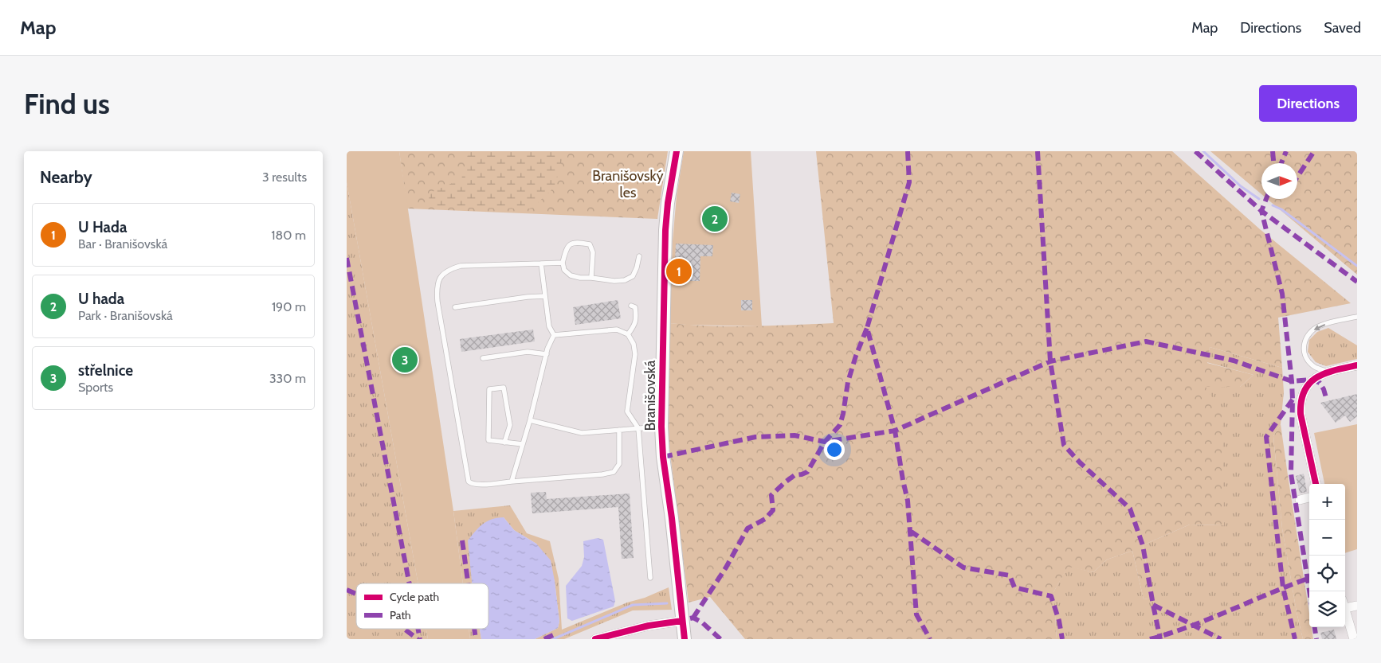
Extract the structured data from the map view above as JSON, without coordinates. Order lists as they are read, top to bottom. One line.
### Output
{"streets":{"street":["Branišovská"]},"parks":["Branišovský les"],"legend":["Cycle path","Path"],"north":"right","page":{"header":"Map","nav":["Map","Directions","Saved"],"buttons":"Directions","title":"Find us","heading":["Nearby","3 results"],"list":[{"mark":"1","name":"U Hada","note":"Bar · Branišovská","value":"180 m"},{"mark":"2","name":"U hada","note":"Park · Branišovská","value":"190 m"},{"mark":"3","name":"střelnice","note":"Sports","value":"330 m"}],"pins":["2","1","3"],"map_buttons":["+","−"]}}
